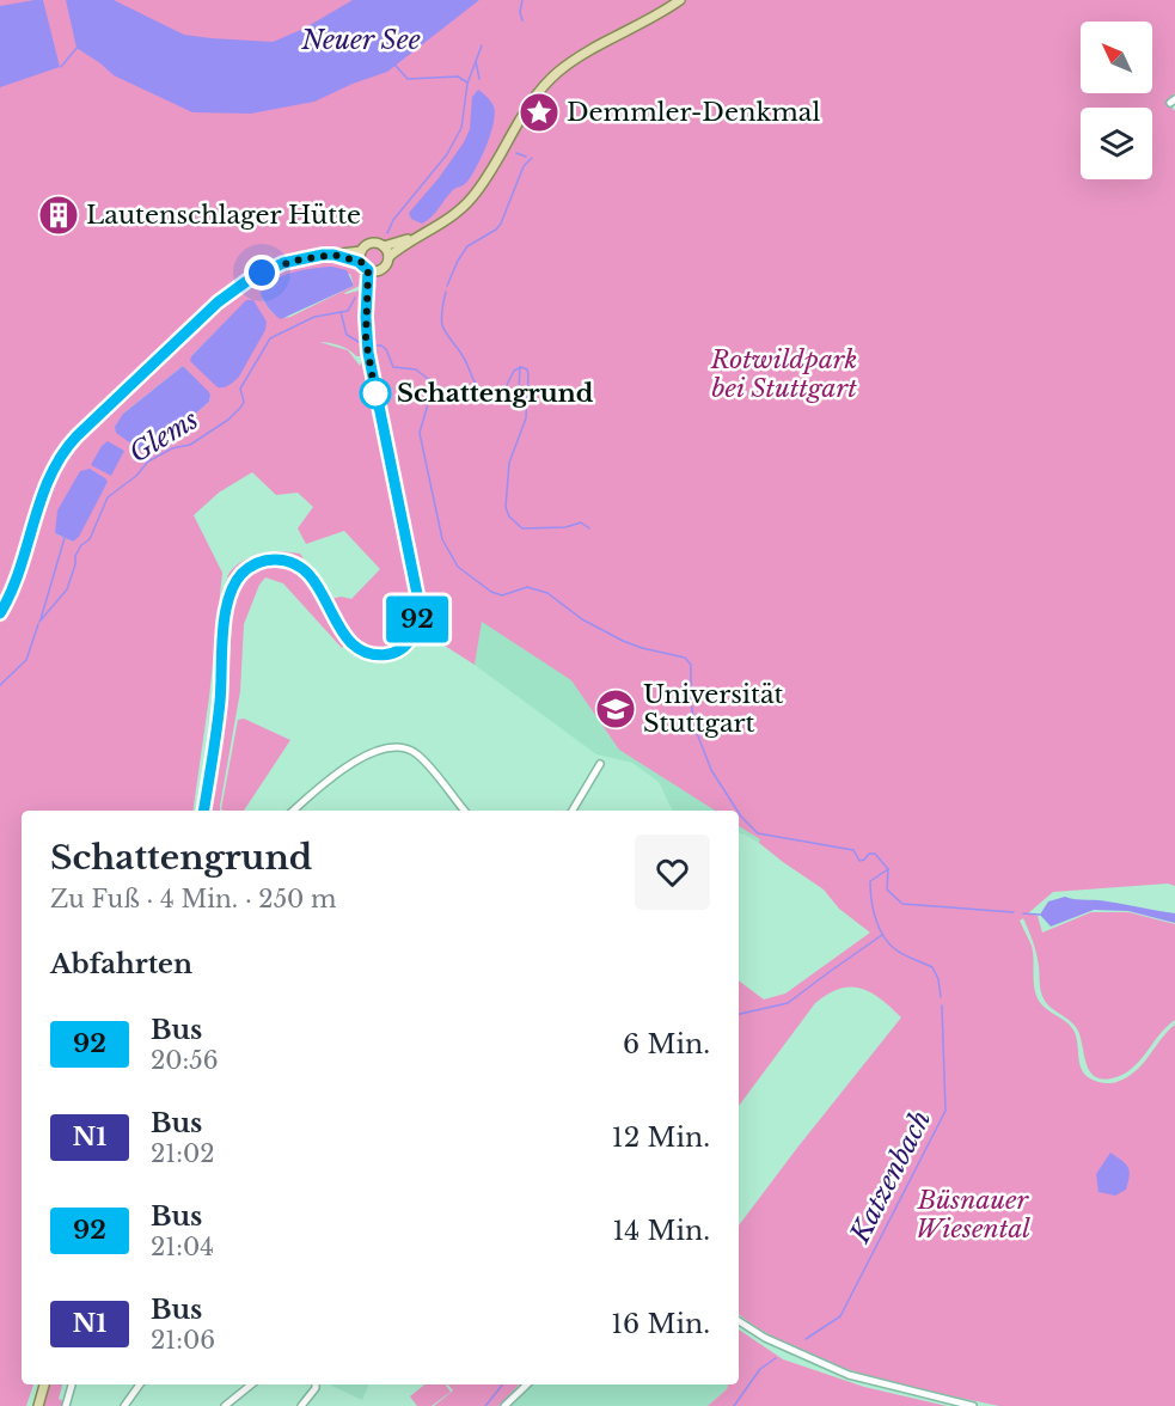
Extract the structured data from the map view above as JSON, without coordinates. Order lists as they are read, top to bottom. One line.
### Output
{"water":["Neuer See","Glems","Katzenbach"],"parks":["Rotwildpark bei Stuttgart","Büsnauer Wiesental"],"places":{"place":["Demmler-Denkmal"],"building":["Lautenschlager Hütte"],"other":["Schattengrund"],"school or university":["Universität Stuttgart"]},"lines":["bus line 92"],"north":"top left","page":{"on_map":"92","heading":[["Schattengrund","Zu Fuß · 4 Min. · 250 m"],"Abfahrten"],"list":[{"mark":"92","name":"Bus","note":"20:56","value":"6 Min."},{"mark":"N1","name":"Bus","note":"21:02","value":"12 Min."},{"mark":"92","name":"Bus","note":"21:04","value":"14 Min."},{"mark":"N1","name":"Bus","note":"21:06","value":"16 Min."}]}}
